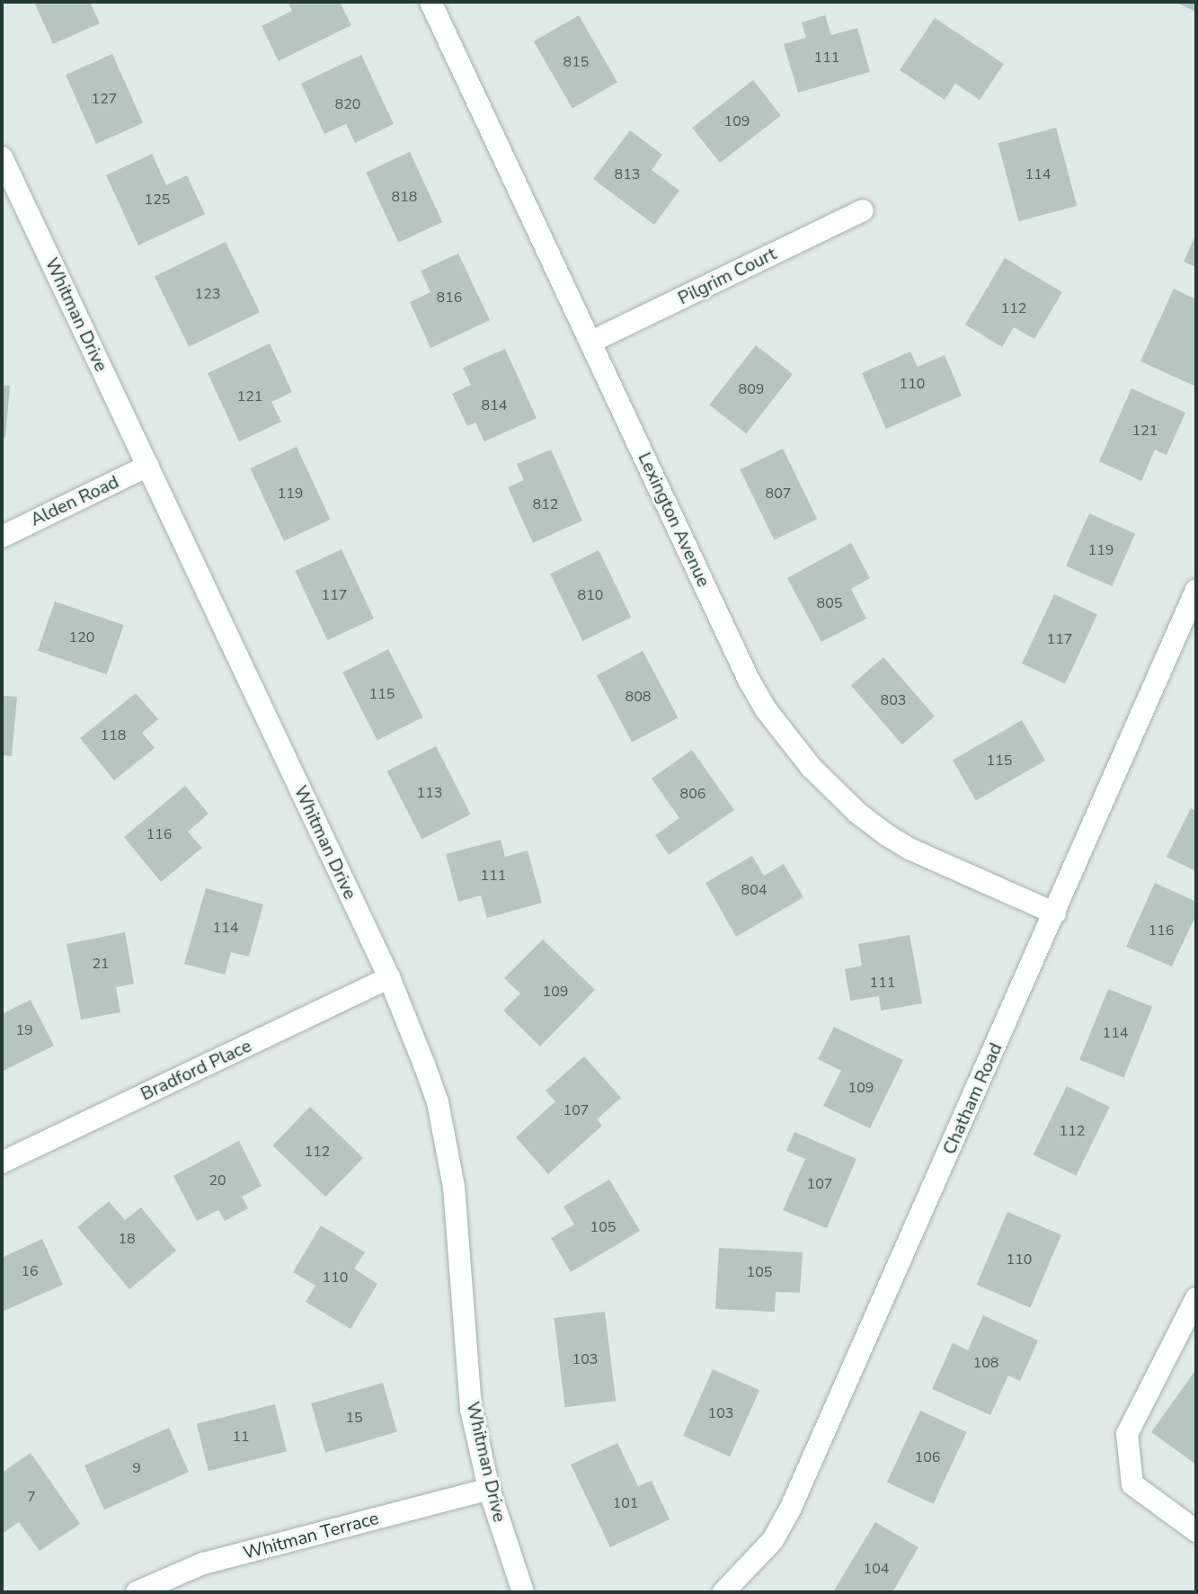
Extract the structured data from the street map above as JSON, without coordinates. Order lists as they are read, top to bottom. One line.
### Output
{"streets":{"street":["Pilgrim Court","Whitman Drive","Alden Road","Lexington Avenue","Bradford Place","Chatham Road","Whitman Terrace"]},"crossings":[["Pilgrim Court","Lexington Avenue"],["Whitman Drive","Alden Road"],["Whitman Drive","Bradford Place"],["Whitman Drive","Whitman Terrace"],["Lexington Avenue","Chatham Road"]],"house_numbers":["111","815","127","820","109","813","114","818","125","123","816","112","110","809","121","814","121","119","807","812","119","117","810","805","120","117","115","808","803","118","115","113","806","116","111","804","114","116","21","111","109","19","114","109","107","112","112","20","107","105","18","110","16","105","110","103","108","103","15","11","106","9","7","101","104"]}
